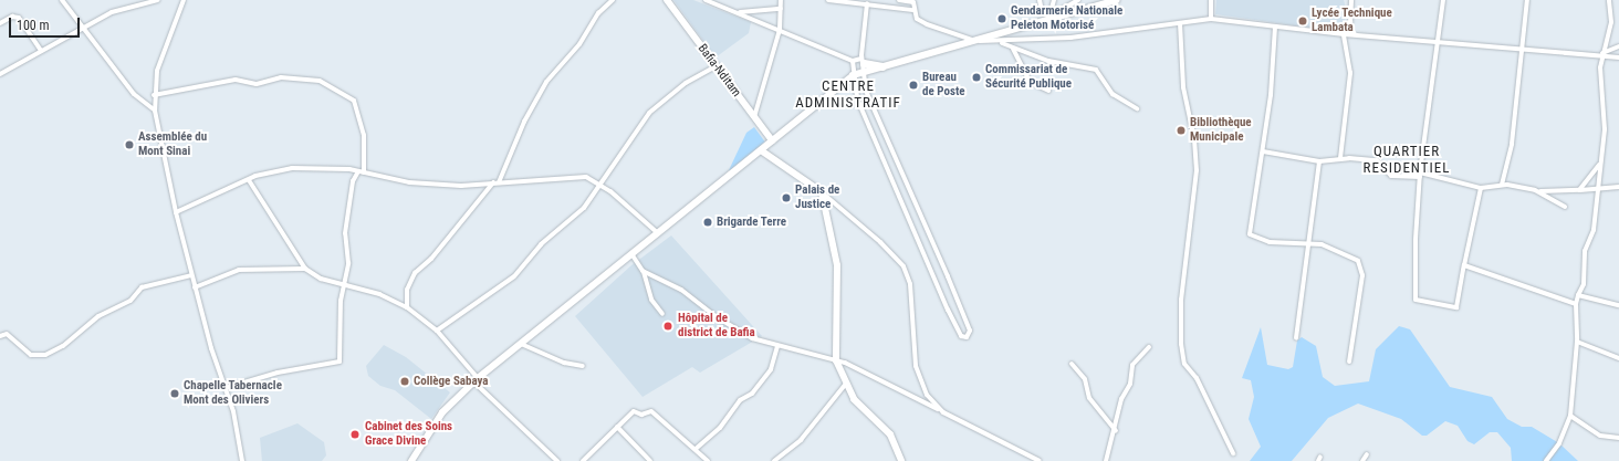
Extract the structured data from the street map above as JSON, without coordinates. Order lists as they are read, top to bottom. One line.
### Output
{"streets":{"main road":["Bafia-Nditam"]},"districts":["CENTRE ADMINISTRATIF","QUARTIER RESIDENTIEL"],"places":["Gendarmerie Nationale Peleton Motorisé","Lycée Technique Lambata","Commissariat de Sécurité Publique","Bureau de Poste","Bibliothèque Municipale","Assemblée du Mont Sinai","Palais de Justice","Brigarde Terre","Hôpital de district de Bafia","Collège Sabaya","Chapelle Tabernacle Mont des Oliviers","Cabinet des Soins Grace Divine"],"scale_bar":"100 m"}
